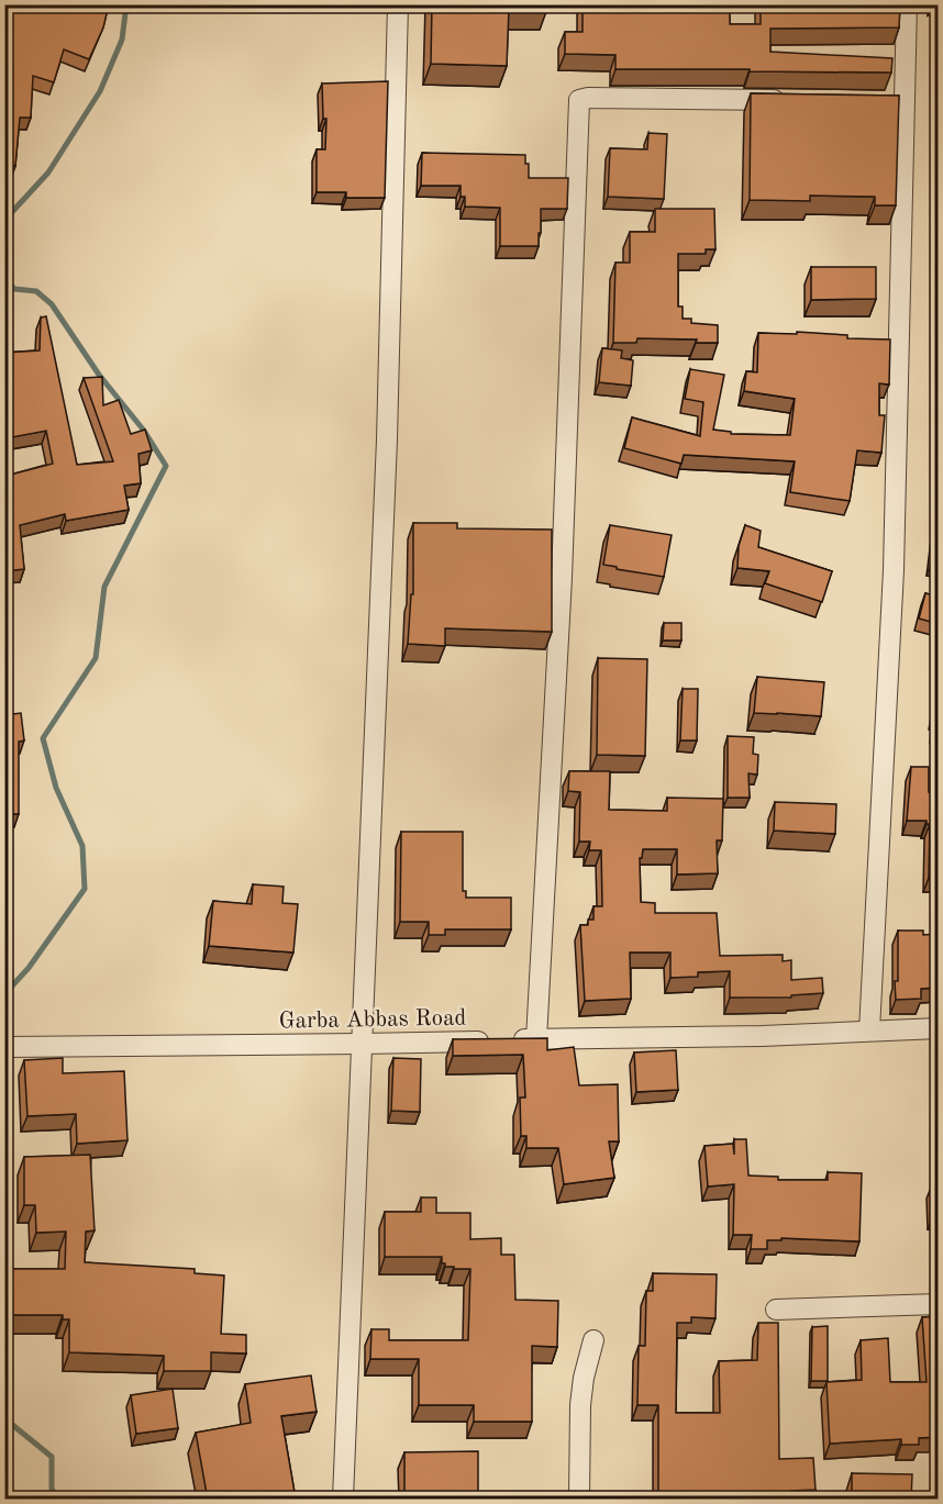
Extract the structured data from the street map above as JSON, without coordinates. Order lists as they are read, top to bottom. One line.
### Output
{"streets":{"street":["Garba Abbas Road"]}}
